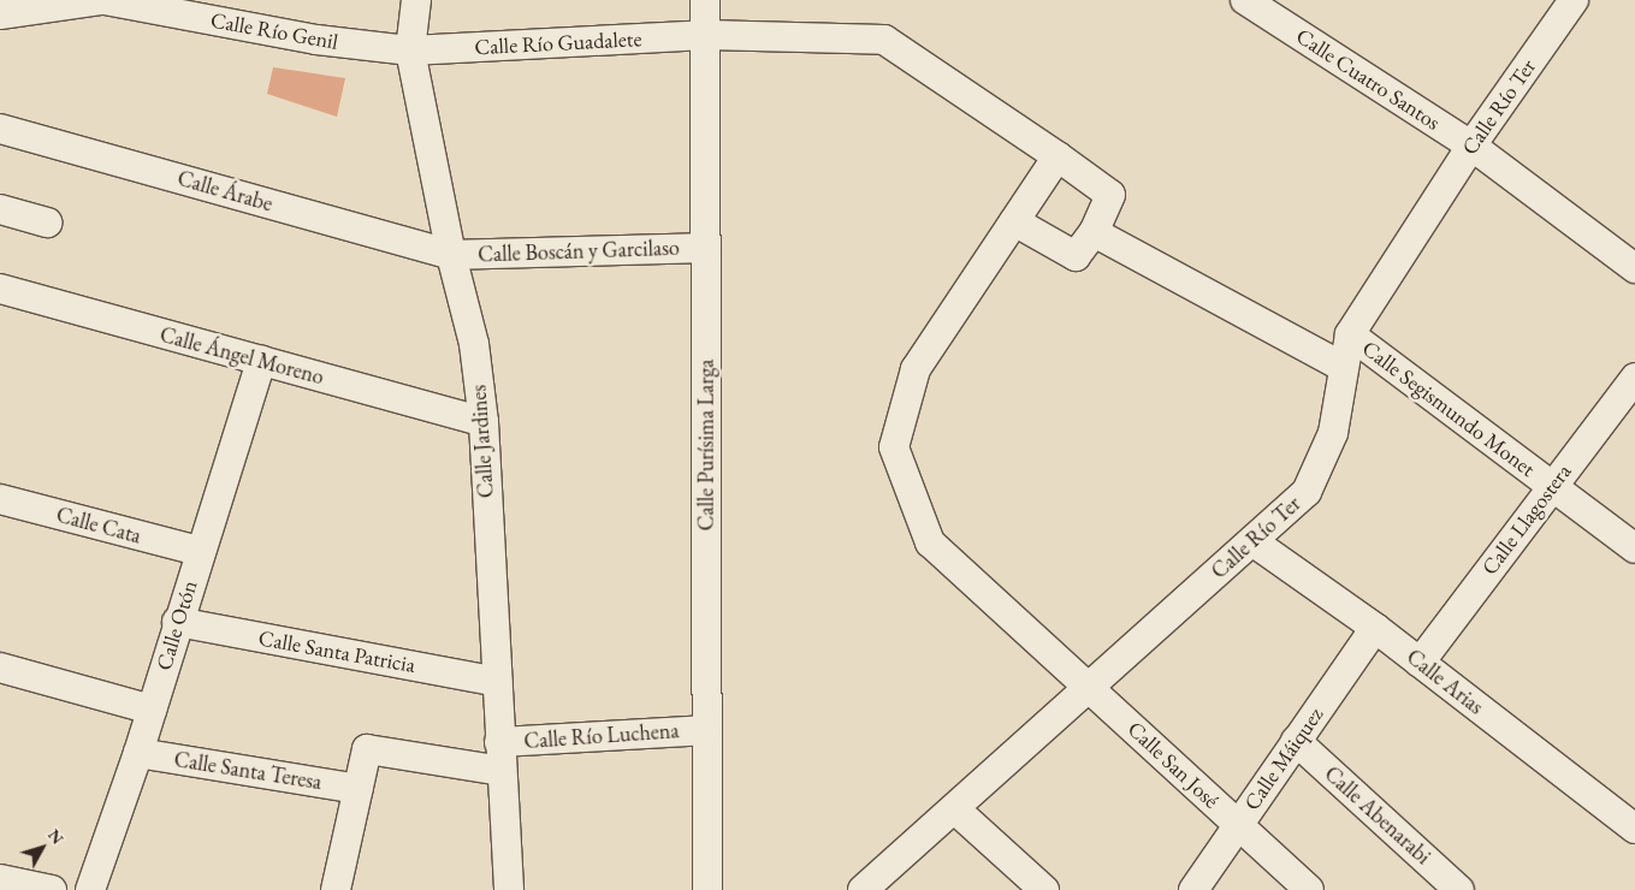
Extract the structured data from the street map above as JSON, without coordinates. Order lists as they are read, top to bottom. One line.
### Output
{"streets":{"street":["Calle Río Genil","Calle Río Guadalete","Calle Cuatro Santos","Calle Río Ter","Calle Árabe","Calle Boscán y Garcilaso","Calle Ángel Moreno","Calle Segismundo Monet","Calle Jardines","Calle Purísima Larga","Calle Llagostera","Calle Cata","Calle Otón","Calle Santa Patricia","Calle Arias","Calle Río Luchena","Calle Máiquez","Calle San José","Calle Santa Teresa","Calle Abenarabi"]},"crossings":[["Calle Río Genil","Calle Río Guadalete"],["Calle Río Genil","Calle Jardines"],["Calle Río Guadalete","Calle Jardines"],["Calle Río Guadalete","Calle Purísima Larga"],["Calle Río Guadalete","Calle San José"],["Calle Cuatro Santos","Calle Río Ter"],["Calle Río Ter","Calle Segismundo Monet"],["Calle Río Ter","Calle Arias"],["Calle Río Ter","Calle San José"],["Calle Árabe","Calle Boscán y Garcilaso"],["Calle Árabe","Calle Jardines"],["Calle Boscán y Garcilaso","Calle Jardines"],["Calle Boscán y Garcilaso","Calle Purísima Larga"],["Calle Ángel Moreno","Calle Jardines"],["Calle Ángel Moreno","Calle Otón"],["Calle Segismundo Monet","Calle Llagostera"],["Calle Jardines","Calle Santa Patricia"],["Calle Jardines","Calle Río Luchena"],["Calle Purísima Larga","Calle Río Luchena"],["Calle Llagostera","Calle Arias"],["Calle Cata","Calle Otón"],["Calle Otón","Calle Santa Patricia"],["Calle Otón","Calle Santa Teresa"],["Calle Arias","Calle Máiquez"],["Calle Máiquez","Calle San José"],["Calle Máiquez","Calle Abenarabi"]],"north":"top right"}
